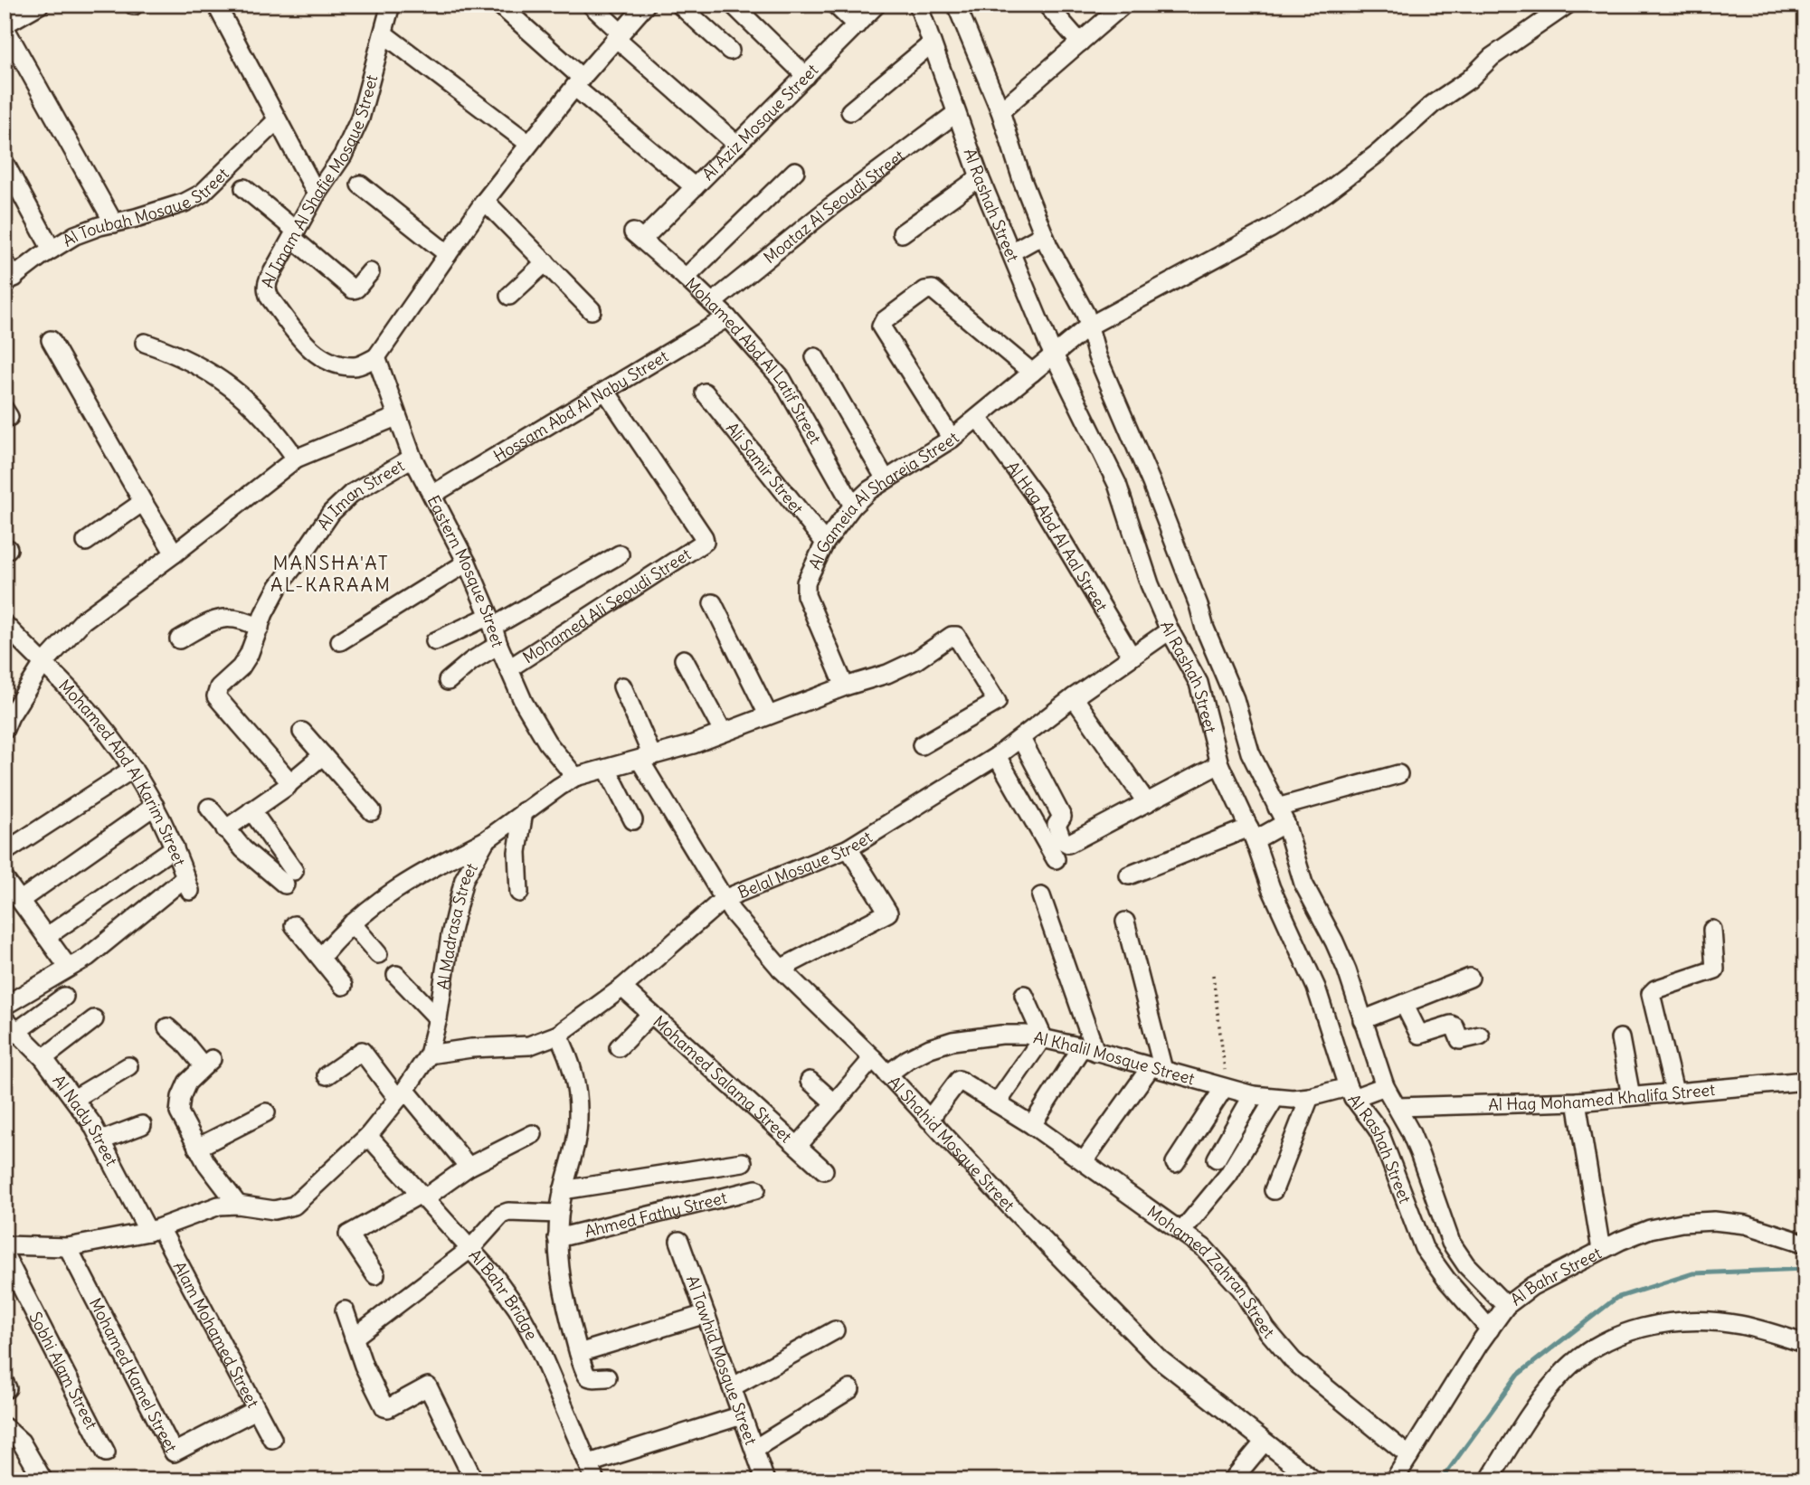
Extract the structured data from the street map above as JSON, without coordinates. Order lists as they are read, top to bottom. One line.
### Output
{"streets":{"street":["Al Aziz Mosque Street","Al Imam Al Shafie Mosque Street","Al Rashah Street","Al Toubah Mosque Street","Moataz Al Seoudi Street","Mohamed Abd Al Latif Street","Hossam Abd Al Naby Street","Ali Samir Street","Al Iman Street","Al Gameia Al Shareia Street","Al Hag Abd Al Aal Street","Eastern Mosque Street","Mohamed Ali Seoudi Street","Mohamed Abd Al Karim Street","Belal Mosque Street","Al Madrasa Street","Al Khalil Mosque Street","Mohamed Salama Street","Al Hag Mohamed Khalifa Street","Al Nady Street","Al Shahid Mosque Street","Ahmed Fathy Street","Mohamed Zahran Street","Al Bahr Street","Al Bahr Bridge","Alam Mohamed Street","Al Tawhid Mosque Street","Sobhi Alam Street","Mohamed Kamel Street"]},"crossings":[["Al Aziz Mosque Street","Mohamed Abd Al Latif Street"],["Al Imam Al Shafie Mosque Street","Eastern Mosque Street"],["Al Rashah Street","Moataz Al Seoudi Street"],["Al Rashah Street","Al Gameia Al Shareia Street"],["Al Rashah Street","Belal Mosque Street"],["Al Rashah Street","Al Khalil Mosque Street"],["Al Rashah Street","Al Hag Mohamed Khalifa Street"],["Al Rashah Street","Al Bahr Street"],["Moataz Al Seoudi Street","Mohamed Abd Al Latif Street"],["Mohamed Abd Al Latif Street","Hossam Abd Al Naby Street"],["Mohamed Abd Al Latif Street","Al Gameia Al Shareia Street"],["Hossam Abd Al Naby Street","Eastern Mosque Street"],["Hossam Abd Al Naby Street","Mohamed Ali Seoudi Street"],["Ali Samir Street","Al Gameia Al Shareia Street"],["Al Iman Street","Eastern Mosque Street"],["Al Gameia Al Shareia Street","Al Hag Abd Al Aal Street"],["Al Gameia Al Shareia Street","Al Madrasa Street"],["Al Hag Abd Al Aal Street","Belal Mosque Street"],["Eastern Mosque Street","Mohamed Ali Seoudi Street"],["Eastern Mosque Street","Al Madrasa Street"],["Belal Mosque Street","Al Madrasa Street"],["Belal Mosque Street","Mohamed Salama Street"],["Belal Mosque Street","Al Shahid Mosque Street"],["Al Madrasa Street","Al Nady Street"],["Al Madrasa Street","Al Shahid Mosque Street"],["Al Madrasa Street","Al Bahr Bridge"],["Al Madrasa Street","Alam Mohamed Street"],["Al Madrasa Street","Mohamed Kamel Street"],["Al Khalil Mosque Street","Al Shahid Mosque Street"],["Al Nady Street","Alam Mohamed Street"],["Al Shahid Mosque Street","Mohamed Zahran Street"],["Mohamed Zahran Street","Al Bahr Street"],["Alam Mohamed Street","Mohamed Kamel Street"]],"districts":["MANSHA'AT AL-KARAAM"]}
